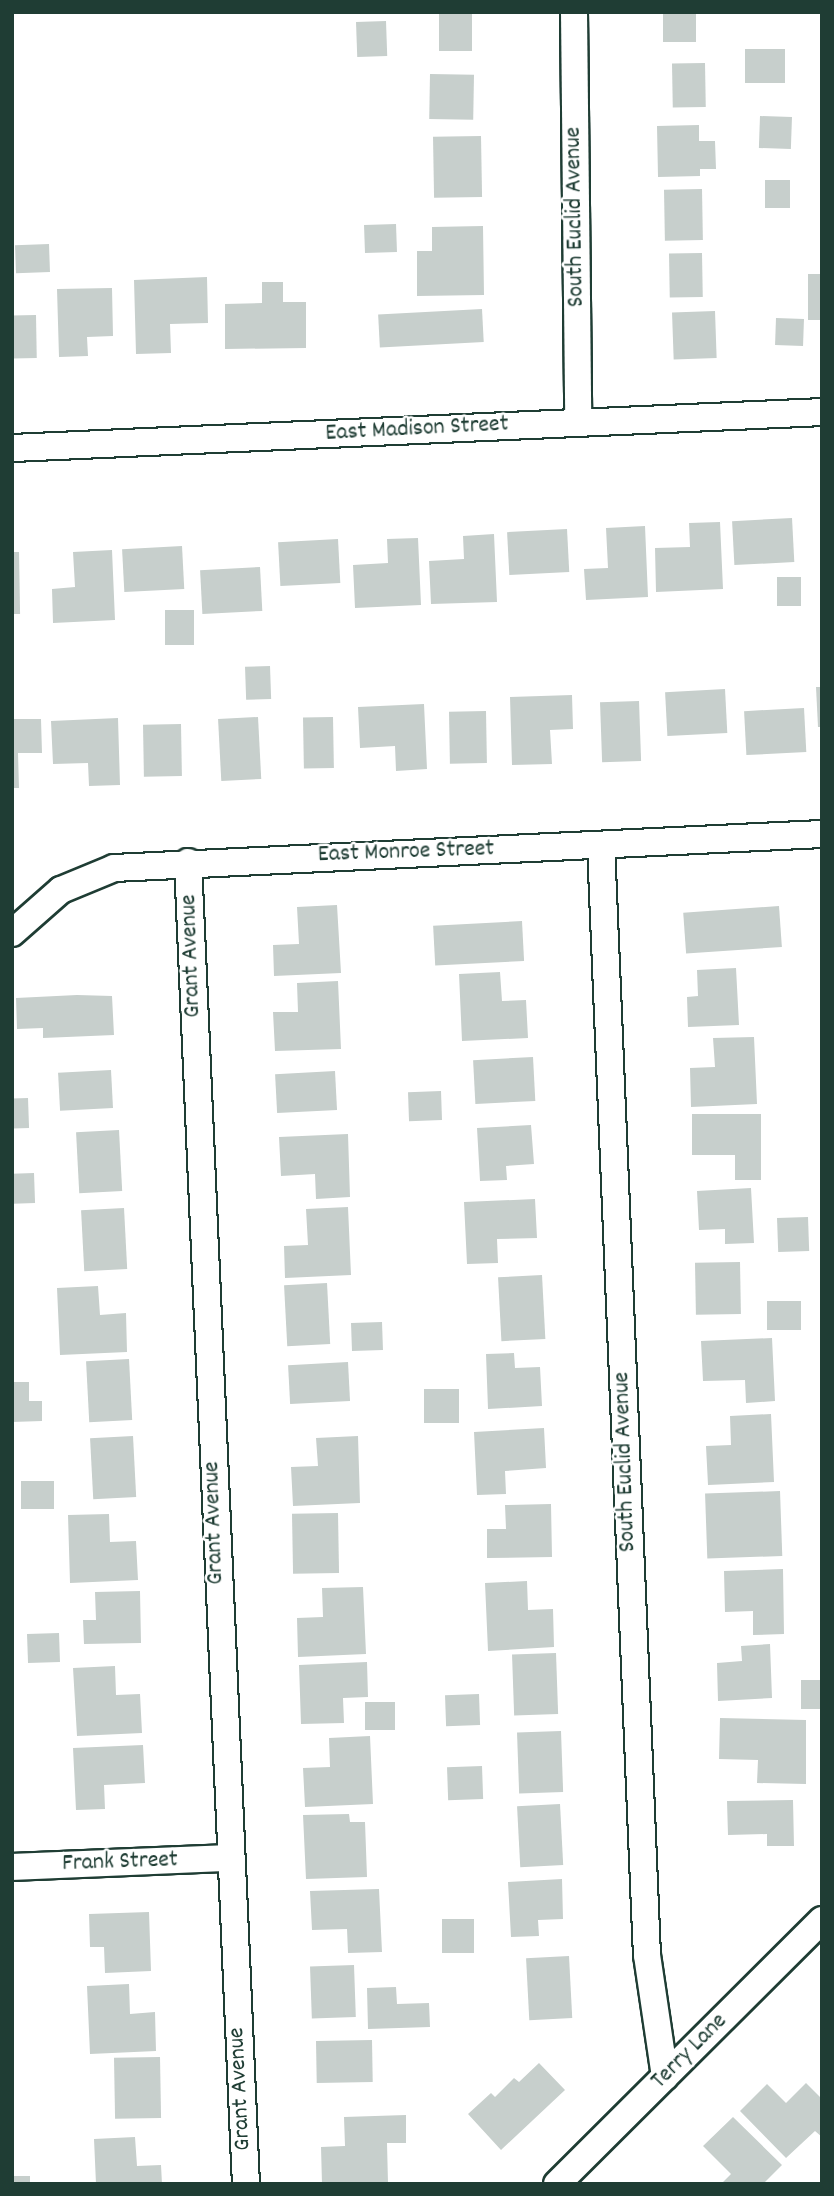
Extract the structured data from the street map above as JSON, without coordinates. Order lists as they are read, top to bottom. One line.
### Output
{"streets":{"street":["South Euclid Avenue","East Madison Street","East Monroe Street","Grant Avenue","Frank Street","Terry Lane"]},"crossings":[["South Euclid Avenue","East Madison Street"],["South Euclid Avenue","East Monroe Street"],["South Euclid Avenue","Terry Lane"],["East Monroe Street","Grant Avenue"],["Grant Avenue","Frank Street"]]}
